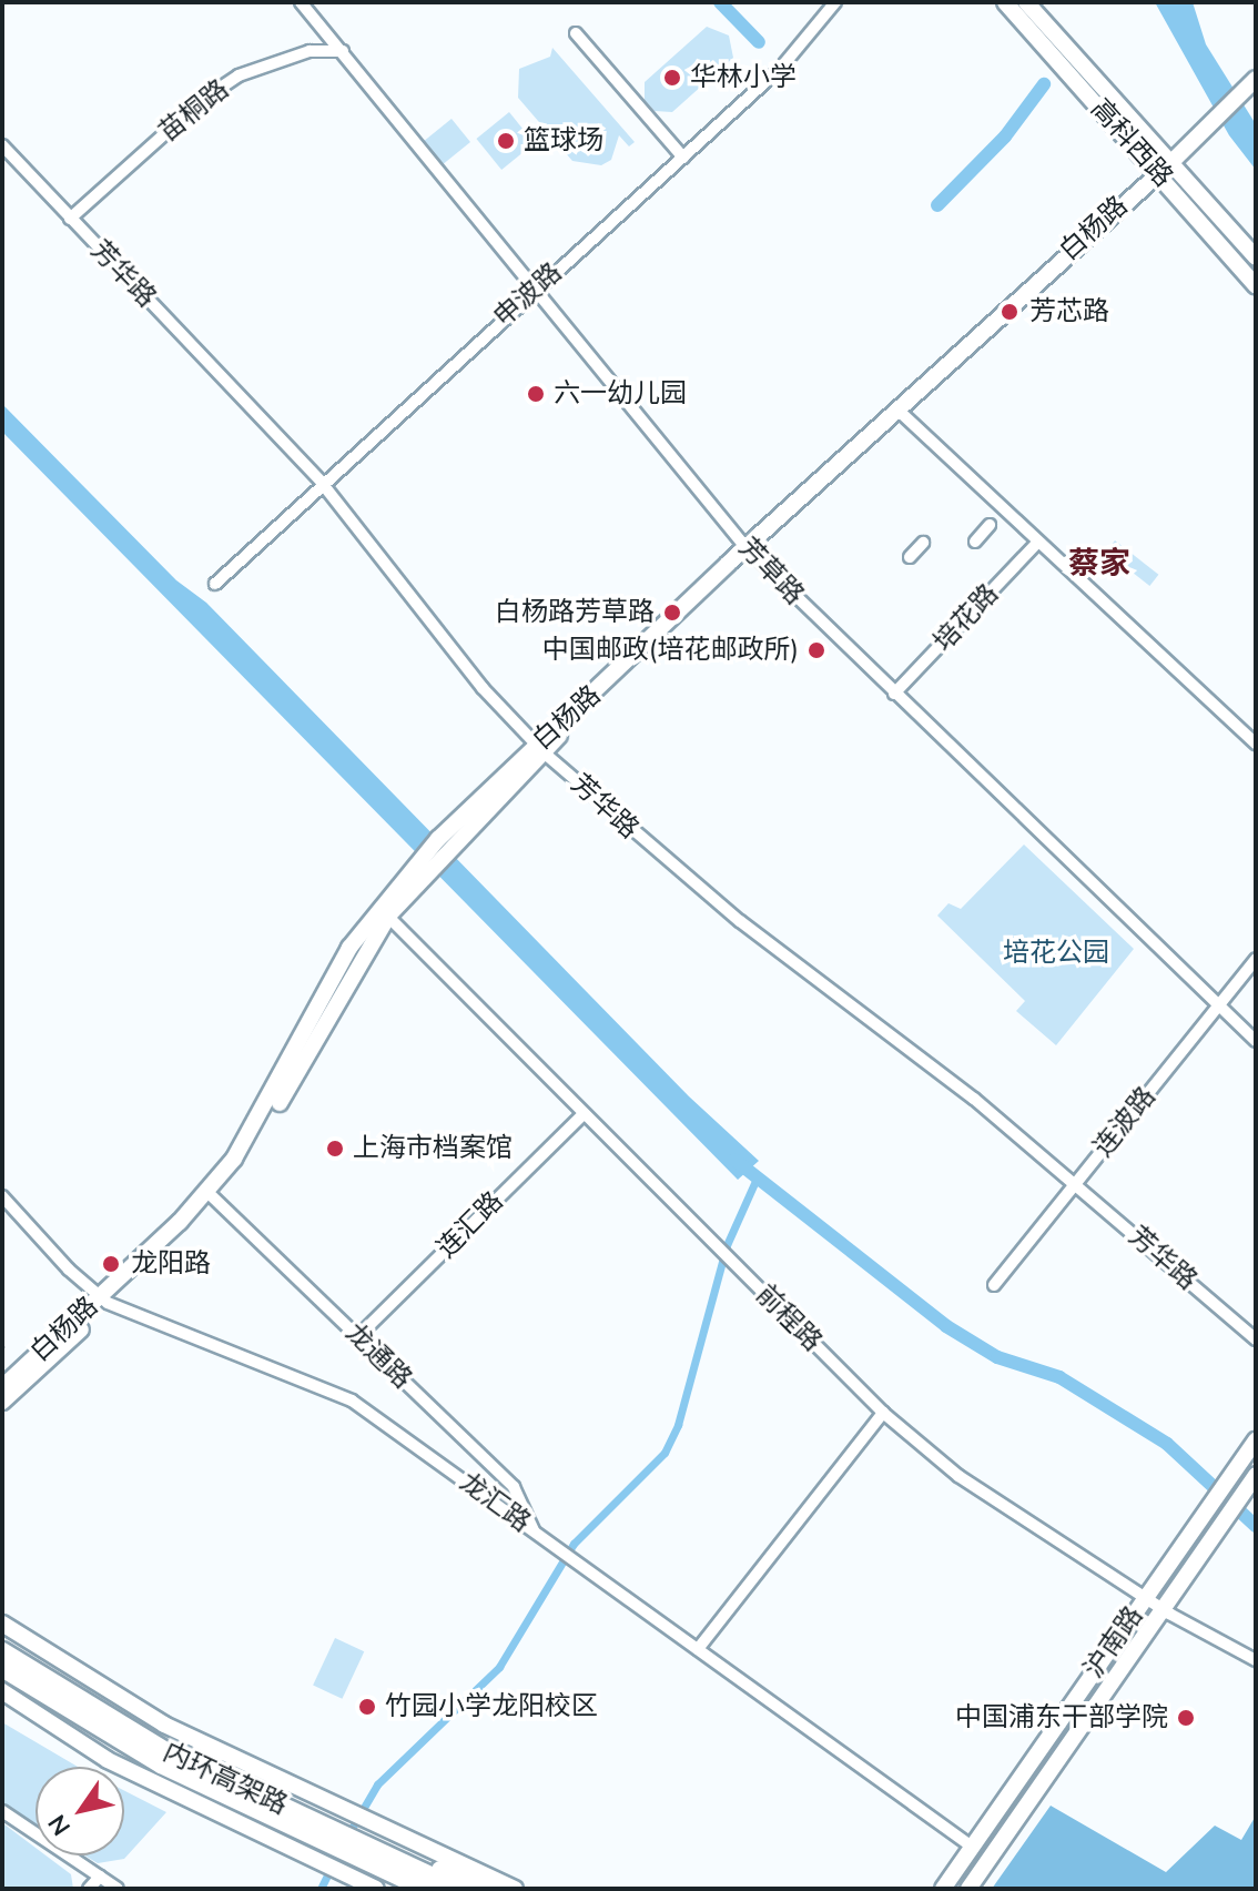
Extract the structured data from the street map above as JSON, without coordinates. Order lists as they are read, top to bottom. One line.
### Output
{"streets":{"highway":["内环高架路"],"main road":["高科西路","白杨路","沪南路"],"street":["苗桐路","芳华路","申波路","芳草路","培花路","连波路","连汇路","前程路","龙通路","龙汇路"]},"crossings":[["苗桐路","芳华路"],["苗桐路","芳草路"],["高科西路","白杨路"],["白杨路","芳华路"],["白杨路","芳草路"],["白杨路","前程路"],["白杨路","龙通路"],["白杨路","龙汇路"],["芳华路","申波路"],["芳华路","连波路"],["申波路","芳草路"],["芳草路","培花路"],["芳草路","连波路"],["连汇路","前程路"],["连汇路","龙通路"],["前程路","沪南路"],["龙通路","龙汇路"],["龙汇路","沪南路"]],"districts":["蔡家"],"parks":["培花公园"],"places":["华林小学","篮球场","芳芯路","六一幼儿园","白杨路芳草路","中国邮政(培花邮政所)","上海市档案馆","龙阳路","竹园小学龙阳校区","中国浦东干部学院"],"north":"bottom left"}
